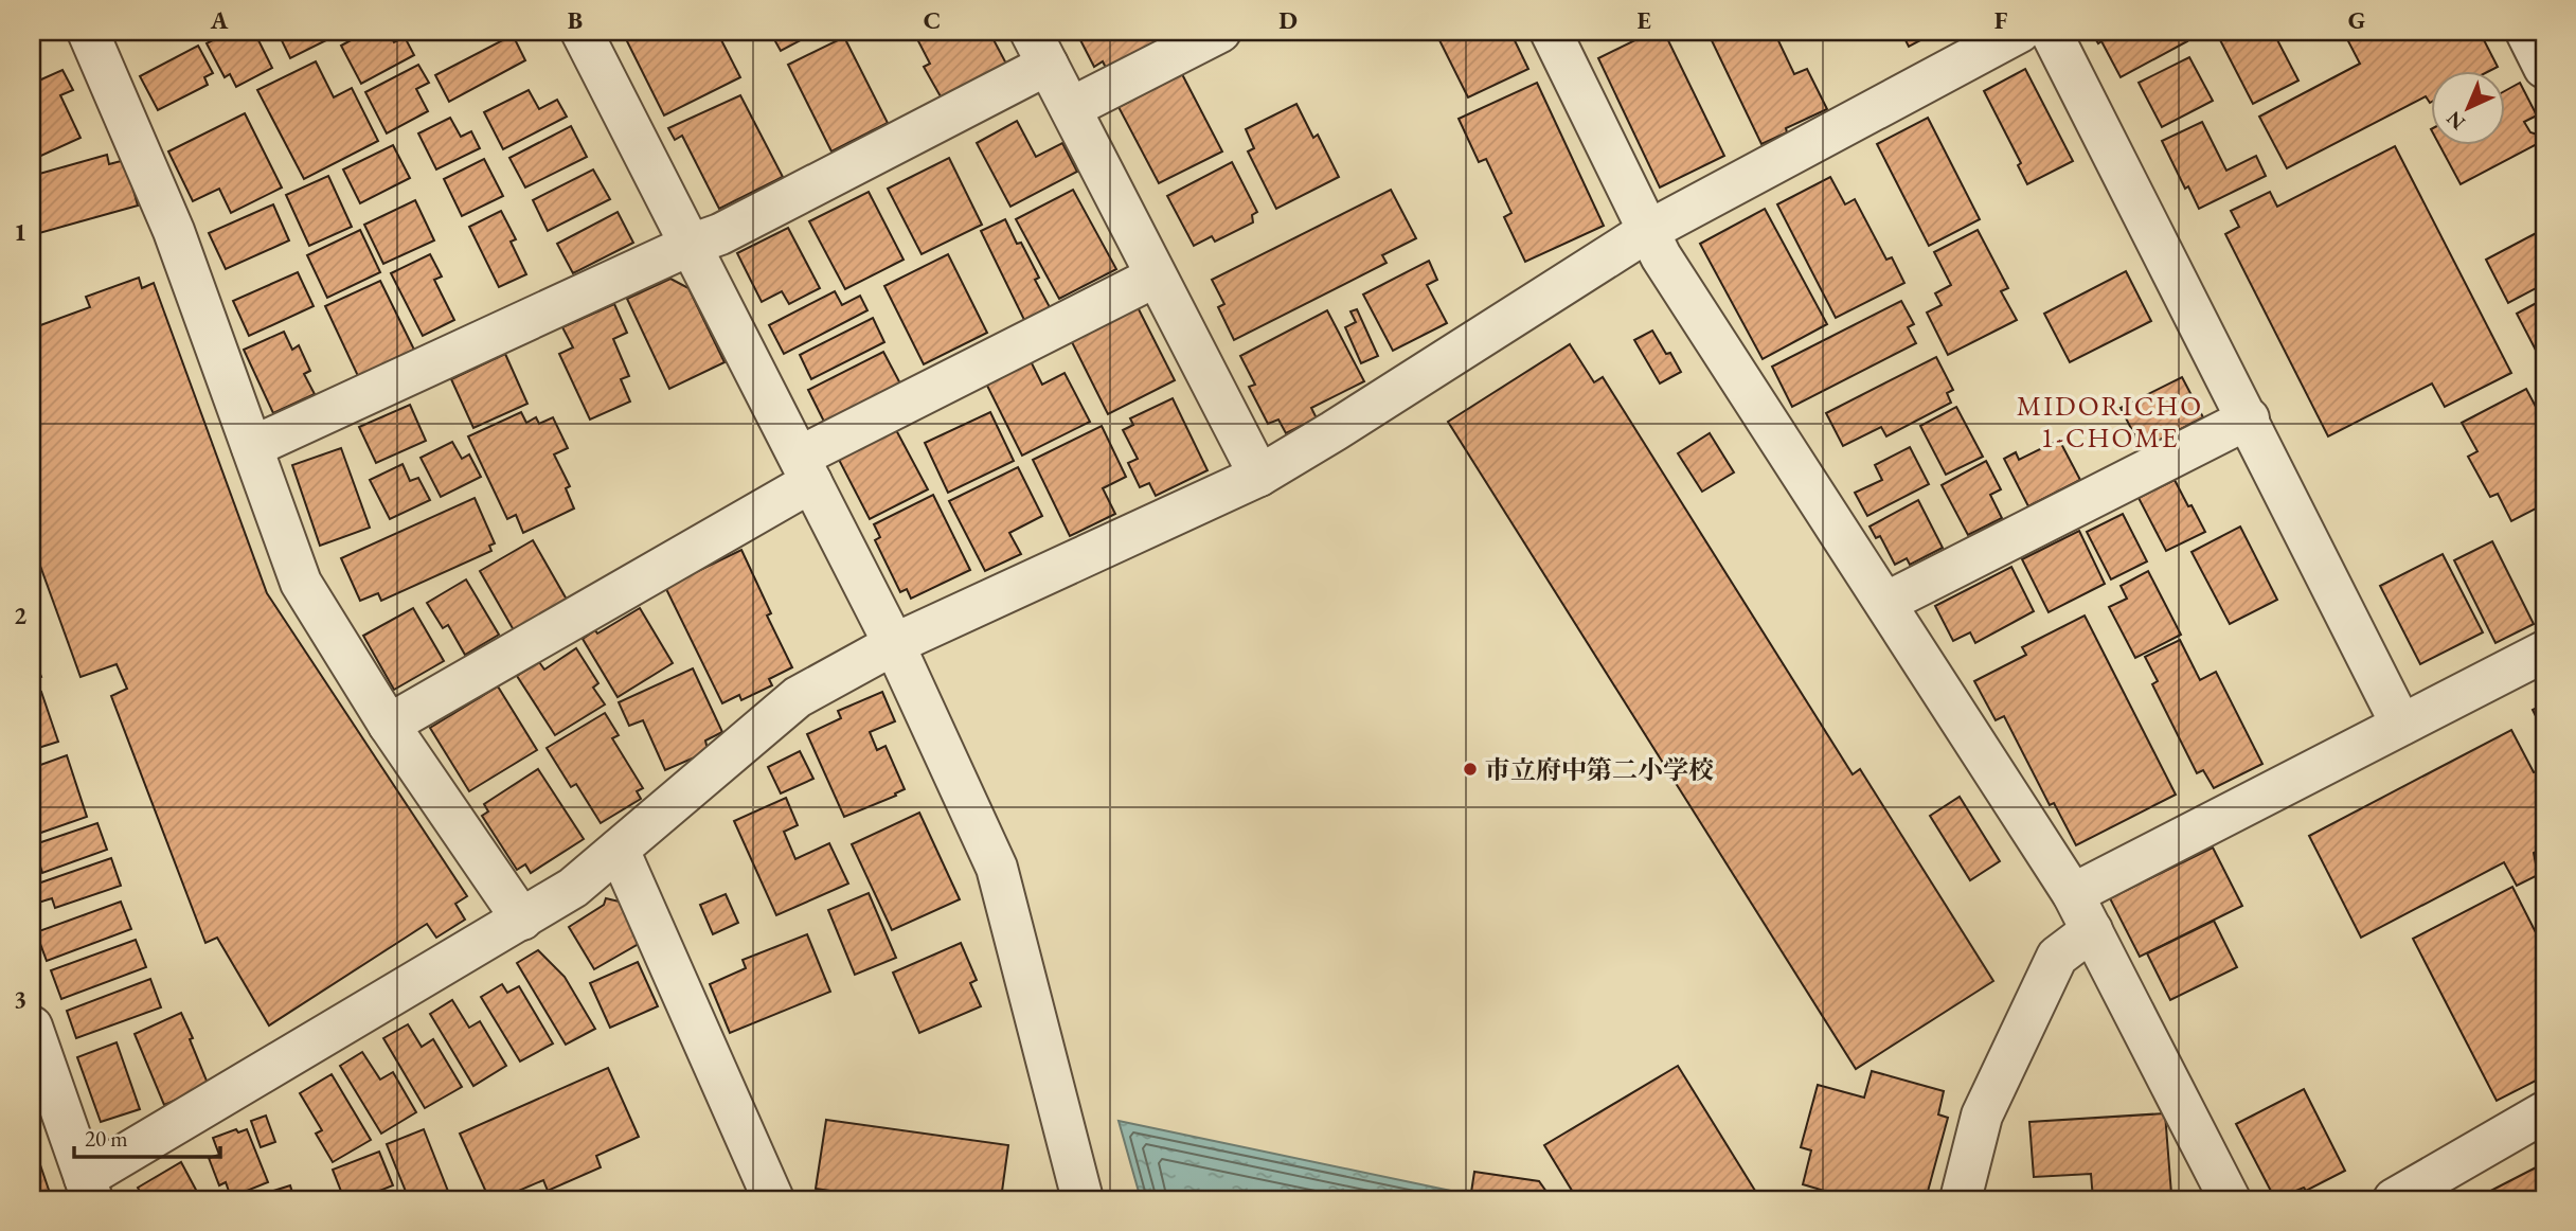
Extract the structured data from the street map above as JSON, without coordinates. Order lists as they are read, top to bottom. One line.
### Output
{"districts":["MIDORICHO 1-CHOME"],"places":["市立府中第二小学校"],"scale_bar":"20 m","north":"bottom left","grid":{"columns":["A","B","C","D","E","F","G"],"rows":["1","2","3"]}}
